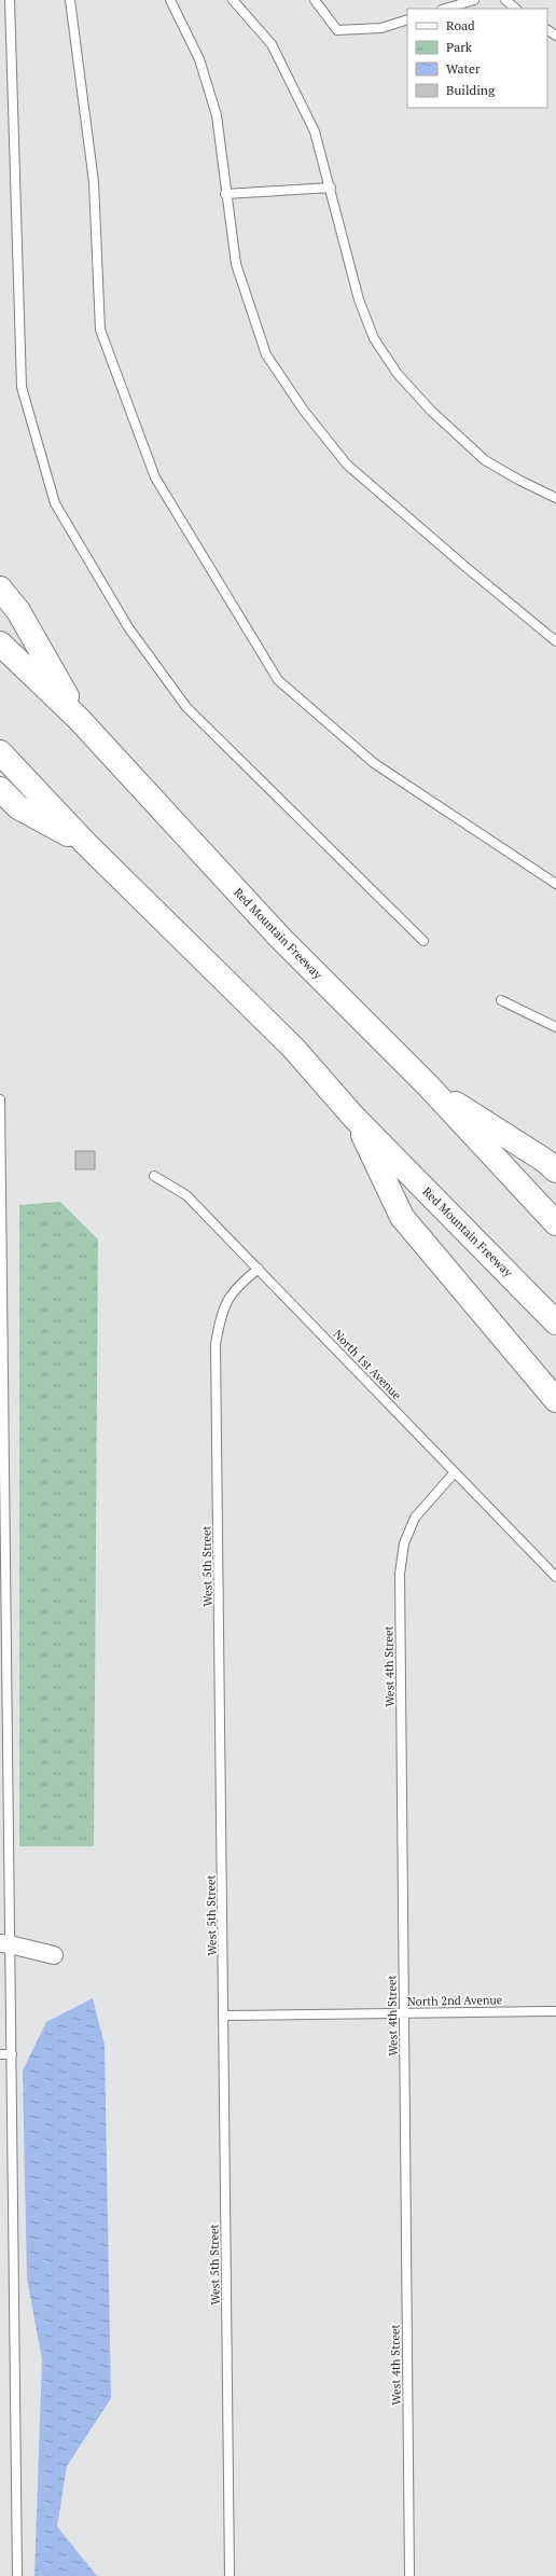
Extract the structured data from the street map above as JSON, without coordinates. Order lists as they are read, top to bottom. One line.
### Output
{"streets":{"highway":["Red Mountain Freeway"],"lane":["North 1st Avenue","West 5th Street","West 4th Street","North 2nd Avenue"]},"crossings":[["North 1st Avenue","West 5th Street"],["North 1st Avenue","West 4th Street"],["West 5th Street","North 2nd Avenue"],["West 4th Street","North 2nd Avenue"]],"legend":["Road","Park","Water","Building"]}
